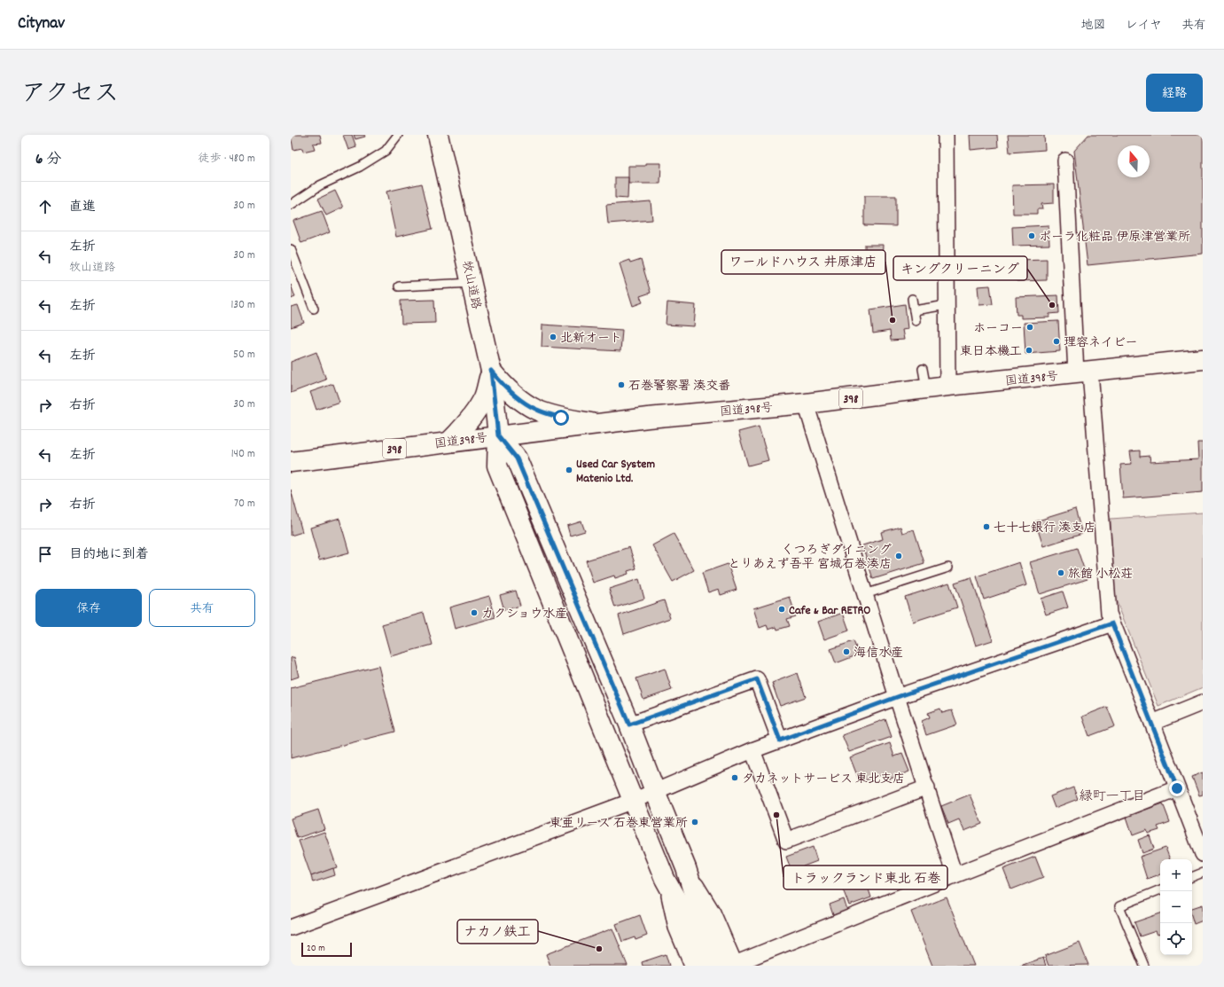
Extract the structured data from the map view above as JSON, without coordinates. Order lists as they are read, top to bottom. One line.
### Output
{"streets":{"main road":["牧山道路","国道398号","398"]},"crossings":[["牧山道路","国道398号"]],"districts":["緑町一丁目"],"places":["ポーラ化粧品 伊原津営業所","キングクリーニング","ワールドハウス 井原津店","ホーコー","北新オート","理容ネイビー","東日本機工","石巻警察署 湊交番","Used Car System Matenio Ltd.","七十七銀行 湊支店","くつろぎダイニング とりあえず吾平 宮城石巻湊店","旅館 小松荘","Cafe & Bar RETRO","カクショウ水産","海信水産","タカネットサービス 東北支店","トラックランド東北 石巻","東亜リース 石巻東営業所","ナカノ鉄工"],"scale_bar":"20 m","north":"top","page":{"header":"Citynav","nav":["地図","レイヤ","共有"],"title":"アクセス","buttons":["経路",["保存","共有"]],"heading":["6 分","徒歩 · 480 m"],"list":[["直進","30 m"],["左折","牧山道路","30 m"],["左折","130 m"],["左折","50 m"],["右折","30 m"],["左折","140 m"],["右折","70 m"],"目的地に到着"],"map_buttons":["+","−"],"scale":"20 m"}}
